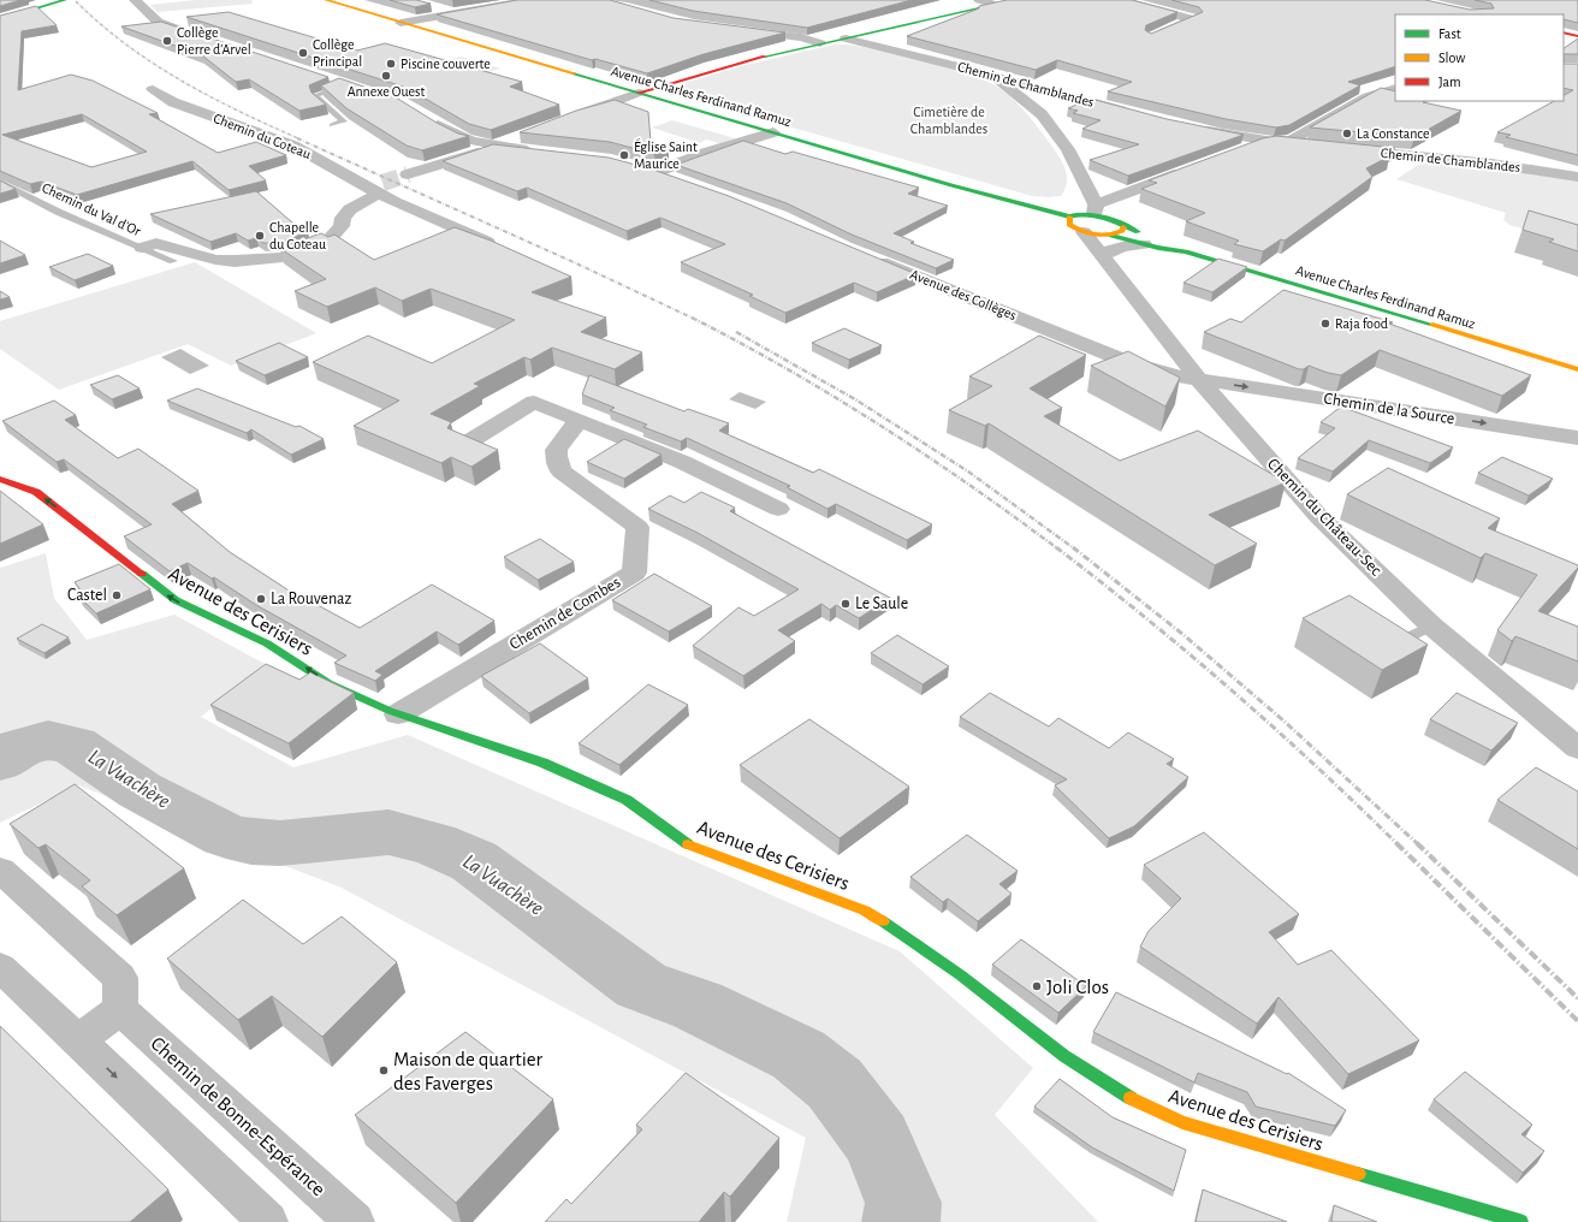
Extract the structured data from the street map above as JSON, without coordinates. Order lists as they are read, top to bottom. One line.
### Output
{"streets":{"street":["Chemin de Chamblandes","Avenue Charles Ferdinand Ramuz","Chemin du Coteau","Avenue des Collèges","Chemin de la Source","Chemin du Château-Sec","Avenue des Cerisiers","Chemin de Combes","Chemin de Bonne-Espérance"],"lane":["Chemin du Val d'Or"]},"crossings":[["Avenue Charles Ferdinand Ramuz","Chemin du Château-Sec"],["Avenue des Collèges","Chemin de la Source"],["Avenue des Collèges","Chemin du Château-Sec"],["Chemin de la Source","Chemin du Château-Sec"],["Avenue des Cerisiers","Chemin de Combes"]],"one_way":["Chemin de la Source"],"water":["La Vuachère"],"parks":["Cimetière de Chamblandes"],"places":["Collège Pierre d'Arvel","Collège Principal","Piscine couverte","Annexe Ouest","La Constance","Église Saint Maurice","Chapelle du Coteau","Raja food","Castel","La Rouvenaz","Le Saule","Joli Clos","Maison de quartier des Faverges"],"legend":["Fast","Slow","Jam"]}
